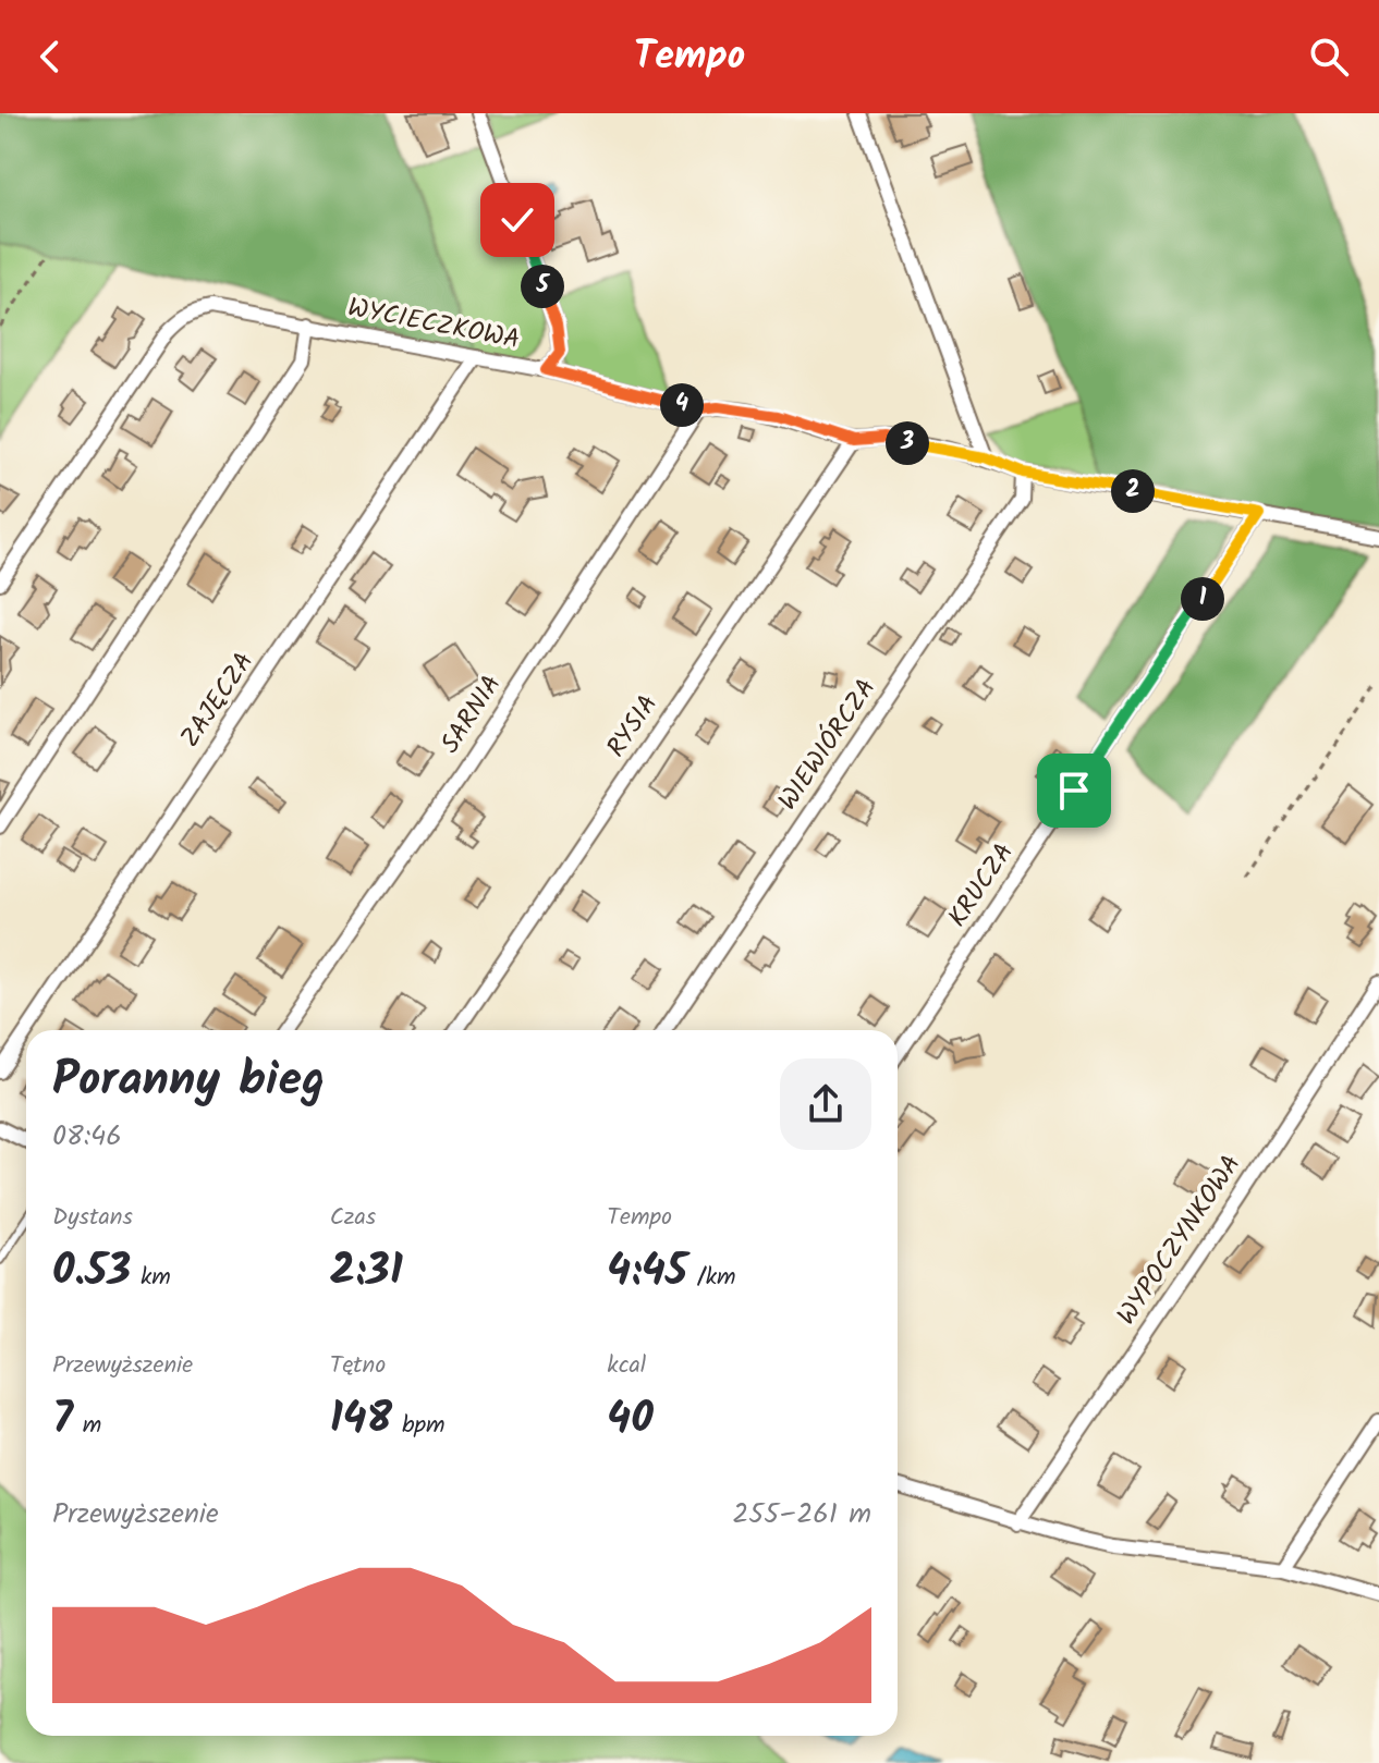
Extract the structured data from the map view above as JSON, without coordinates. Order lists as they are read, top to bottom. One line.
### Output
{"streets":{"street":["WYCIECZKOWA","ZAJĘCZA","SARNIA","RYSIA","WIEWIÓRCZA","KRUCZA","WYPOCZYNKOWA"]},"crossings":[["WYCIECZKOWA","ZAJĘCZA"],["WYCIECZKOWA","SARNIA"],["WYCIECZKOWA","RYSIA"],["WYCIECZKOWA","WIEWIÓRCZA"],["WYCIECZKOWA","KRUCZA"]],"page":{"header":"Tempo","pins":["5","4","3","2","1"],"heading":["Poranny bieg","08:46"],"stats":[["Dystans","0.53 km"],["Czas","2:31"],["Tempo","4:45 /km"],["Przewyższenie","7 m"],["Tętno","148 bpm"],["kcal","40"]],"chart":["Przewyższenie","255–261 m"]}}
